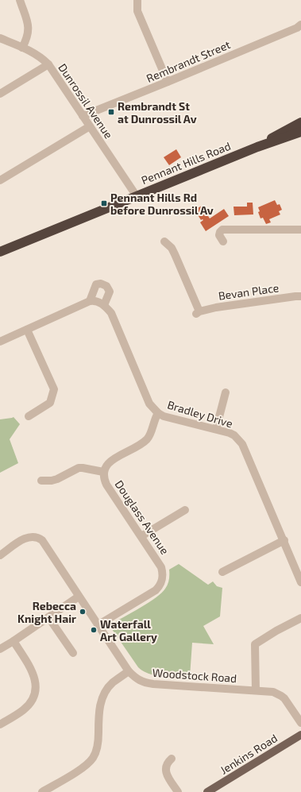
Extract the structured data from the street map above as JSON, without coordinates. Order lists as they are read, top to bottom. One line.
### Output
{"streets":{"highway":["Pennant Hills Road"],"main road":["Jenkins Road"],"street":["Rembrandt Street","Dunrossil Avenue","Bevan Place","Bradley Drive","Douglass Avenue","Woodstock Road"]},"crossings":[["Rembrandt Street","Dunrossil Avenue"],["Dunrossil Avenue","Pennant Hills Road"],["Bradley Drive","Douglass Avenue"],["Douglass Avenue","Woodstock Road"]],"places":{"transit":["Rembrandt St at Dunrossil Av","Pennant Hills Rd before Dunrossil Av"],"other":["Rebecca Knight Hair","Waterfall Art Gallery"]}}
